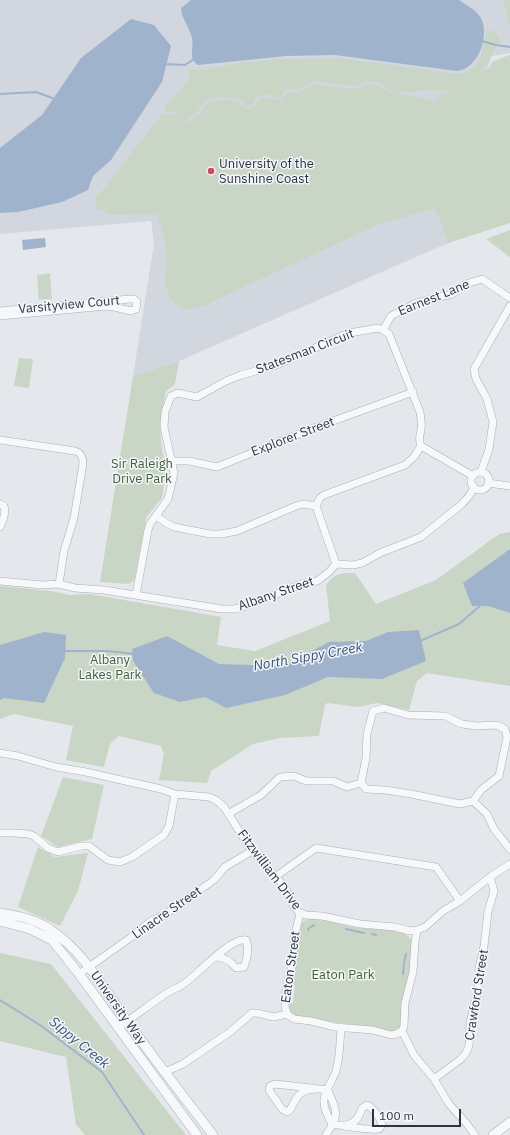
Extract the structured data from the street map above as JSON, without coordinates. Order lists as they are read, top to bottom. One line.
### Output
{"streets":{"street":["Earnest Lane","Varsityview Court","Statesman Circuit","Explorer Street","Albany Street","Fitzwilliam Drive","Linacre Street","Eaton Street","Crawford Street","University Way"]},"crossings":[["Earnest Lane","Statesman Circuit"],["Statesman Circuit","Explorer Street"],["Fitzwilliam Drive","Linacre Street"],["Fitzwilliam Drive","Eaton Street"],["Linacre Street","University Way"]],"water":["North Sippy Creek","Sippy Creek"],"parks":["Sir Raleigh Drive Park","Albany Lakes Park","Eaton Park"],"places":["University of the Sunshine Coast"],"scale_bar":"100 m"}
